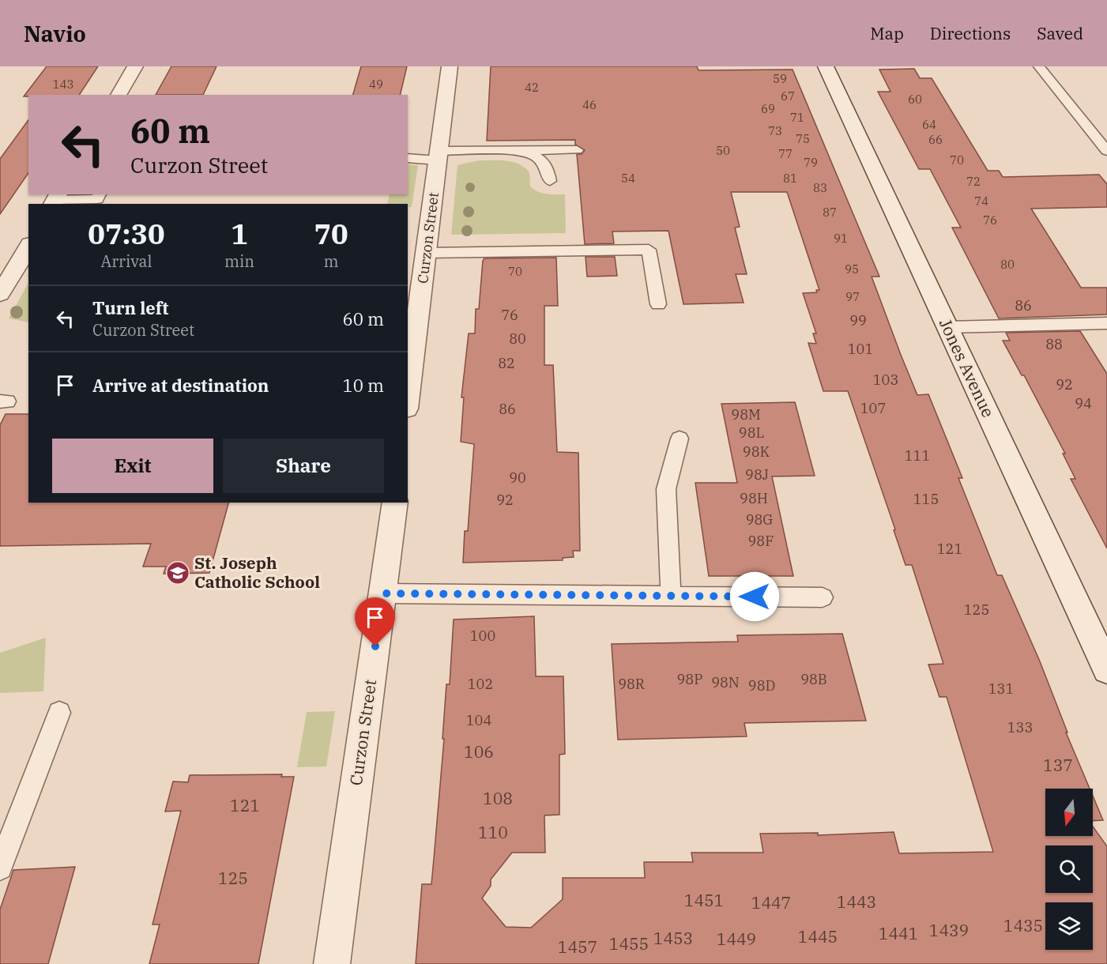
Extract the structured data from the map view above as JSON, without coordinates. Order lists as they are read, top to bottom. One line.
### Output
{"streets":{"street":["Curzon Street","Jones Avenue"]},"places":{"school or university":["St. Joseph Catholic School"]},"house_numbers":["59","143","49","42","67","60","46","69","71","64","73","75","66","50","77","70","79","54","81","72","83","74","87","76","91","80","95","70","97","86","76","99","80","88","101","82","103","92","94","107","86","98M","98L","98K","111","98J","90","98H","115","92","98G","98F","121","125","100","98P","98B","98N","102","98R","98D","131","104","133","106","137","108","121","110","125","1451","1443","1447","1435","1439","1441","1445","1453","1449","1455","1457"],"north":"bottom","page":{"header":"Navio","nav":["Map","Directions","Saved"],"turn":["60 m","Curzon Street"],"eta":["07:30","Arrival","1","min","70","m"],"list":[{"name":"Turn left","note":"Curzon Street","value":"60 m"},{"name":"Arrive at destination","value":"10 m"}],"buttons":["Exit","Share"]}}
